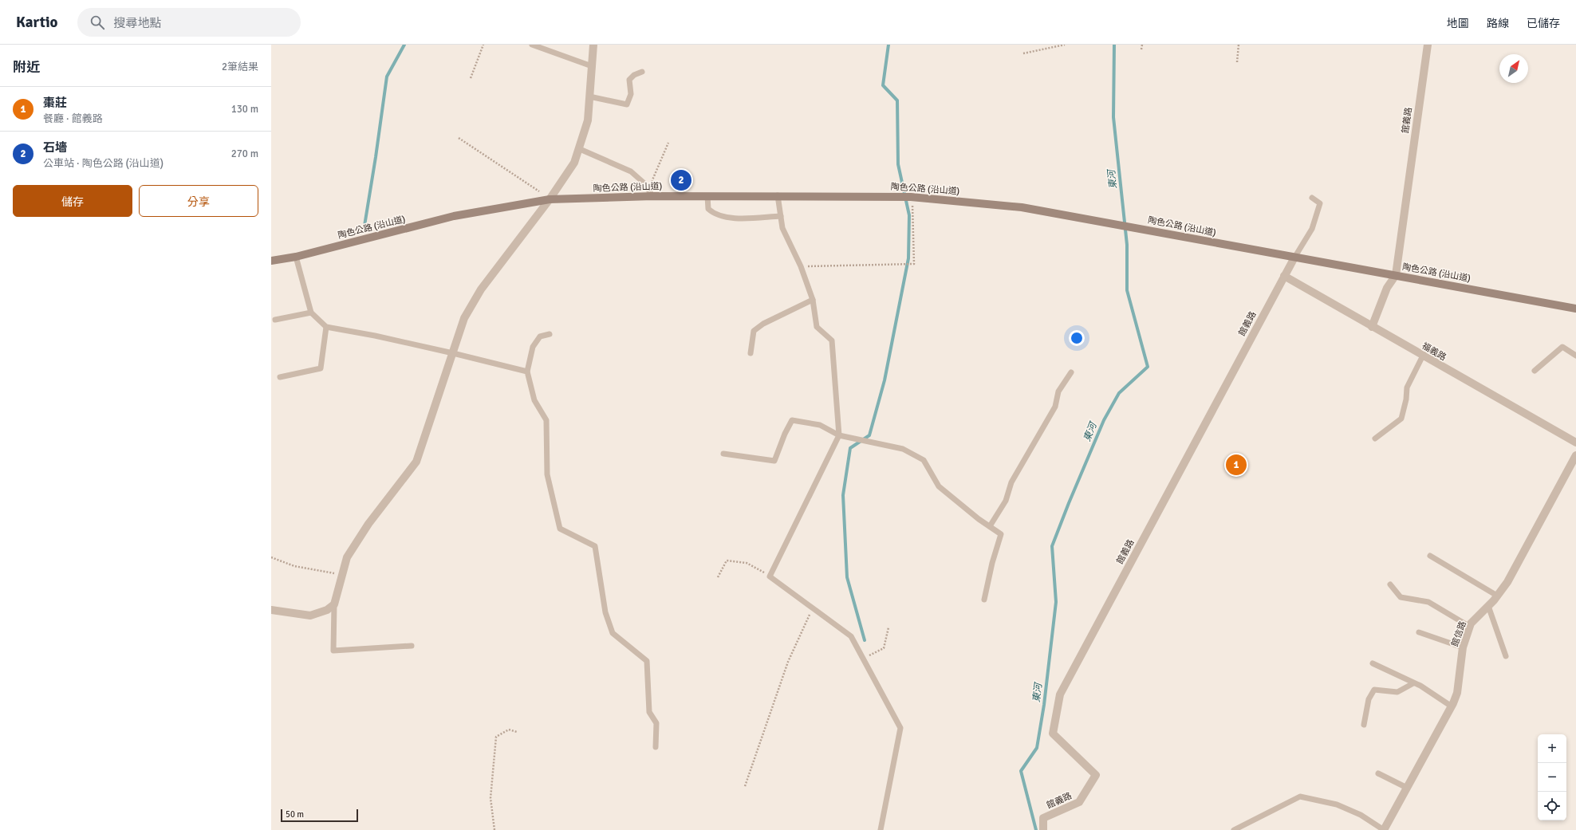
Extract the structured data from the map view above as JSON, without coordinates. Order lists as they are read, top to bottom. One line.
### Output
{"streets":{"main road":["陶色公路 (沿山道)"],"street":["館義路","福義路","館信路"]},"crossings":[["館義路","陶色公路 (沿山道)"],["館義路","福義路"]],"water":["東河"],"scale_bar":"50 m","north":"top right","page":{"header":"Kartio","search":"搜尋地點","nav":["地圖","路線","已儲存"],"heading":["附近","2筆結果"],"list":[{"mark":"1","name":"棗莊","note":"餐廳 · 館義路","value":"130 m"},{"mark":"2","name":"石墻","note":"公車站 · 陶色公路 (沿山道)","value":"270 m"}],"pins":["2","1"],"buttons":["儲存","分享"],"map_buttons":["+","−"],"scale":"50 m"}}
